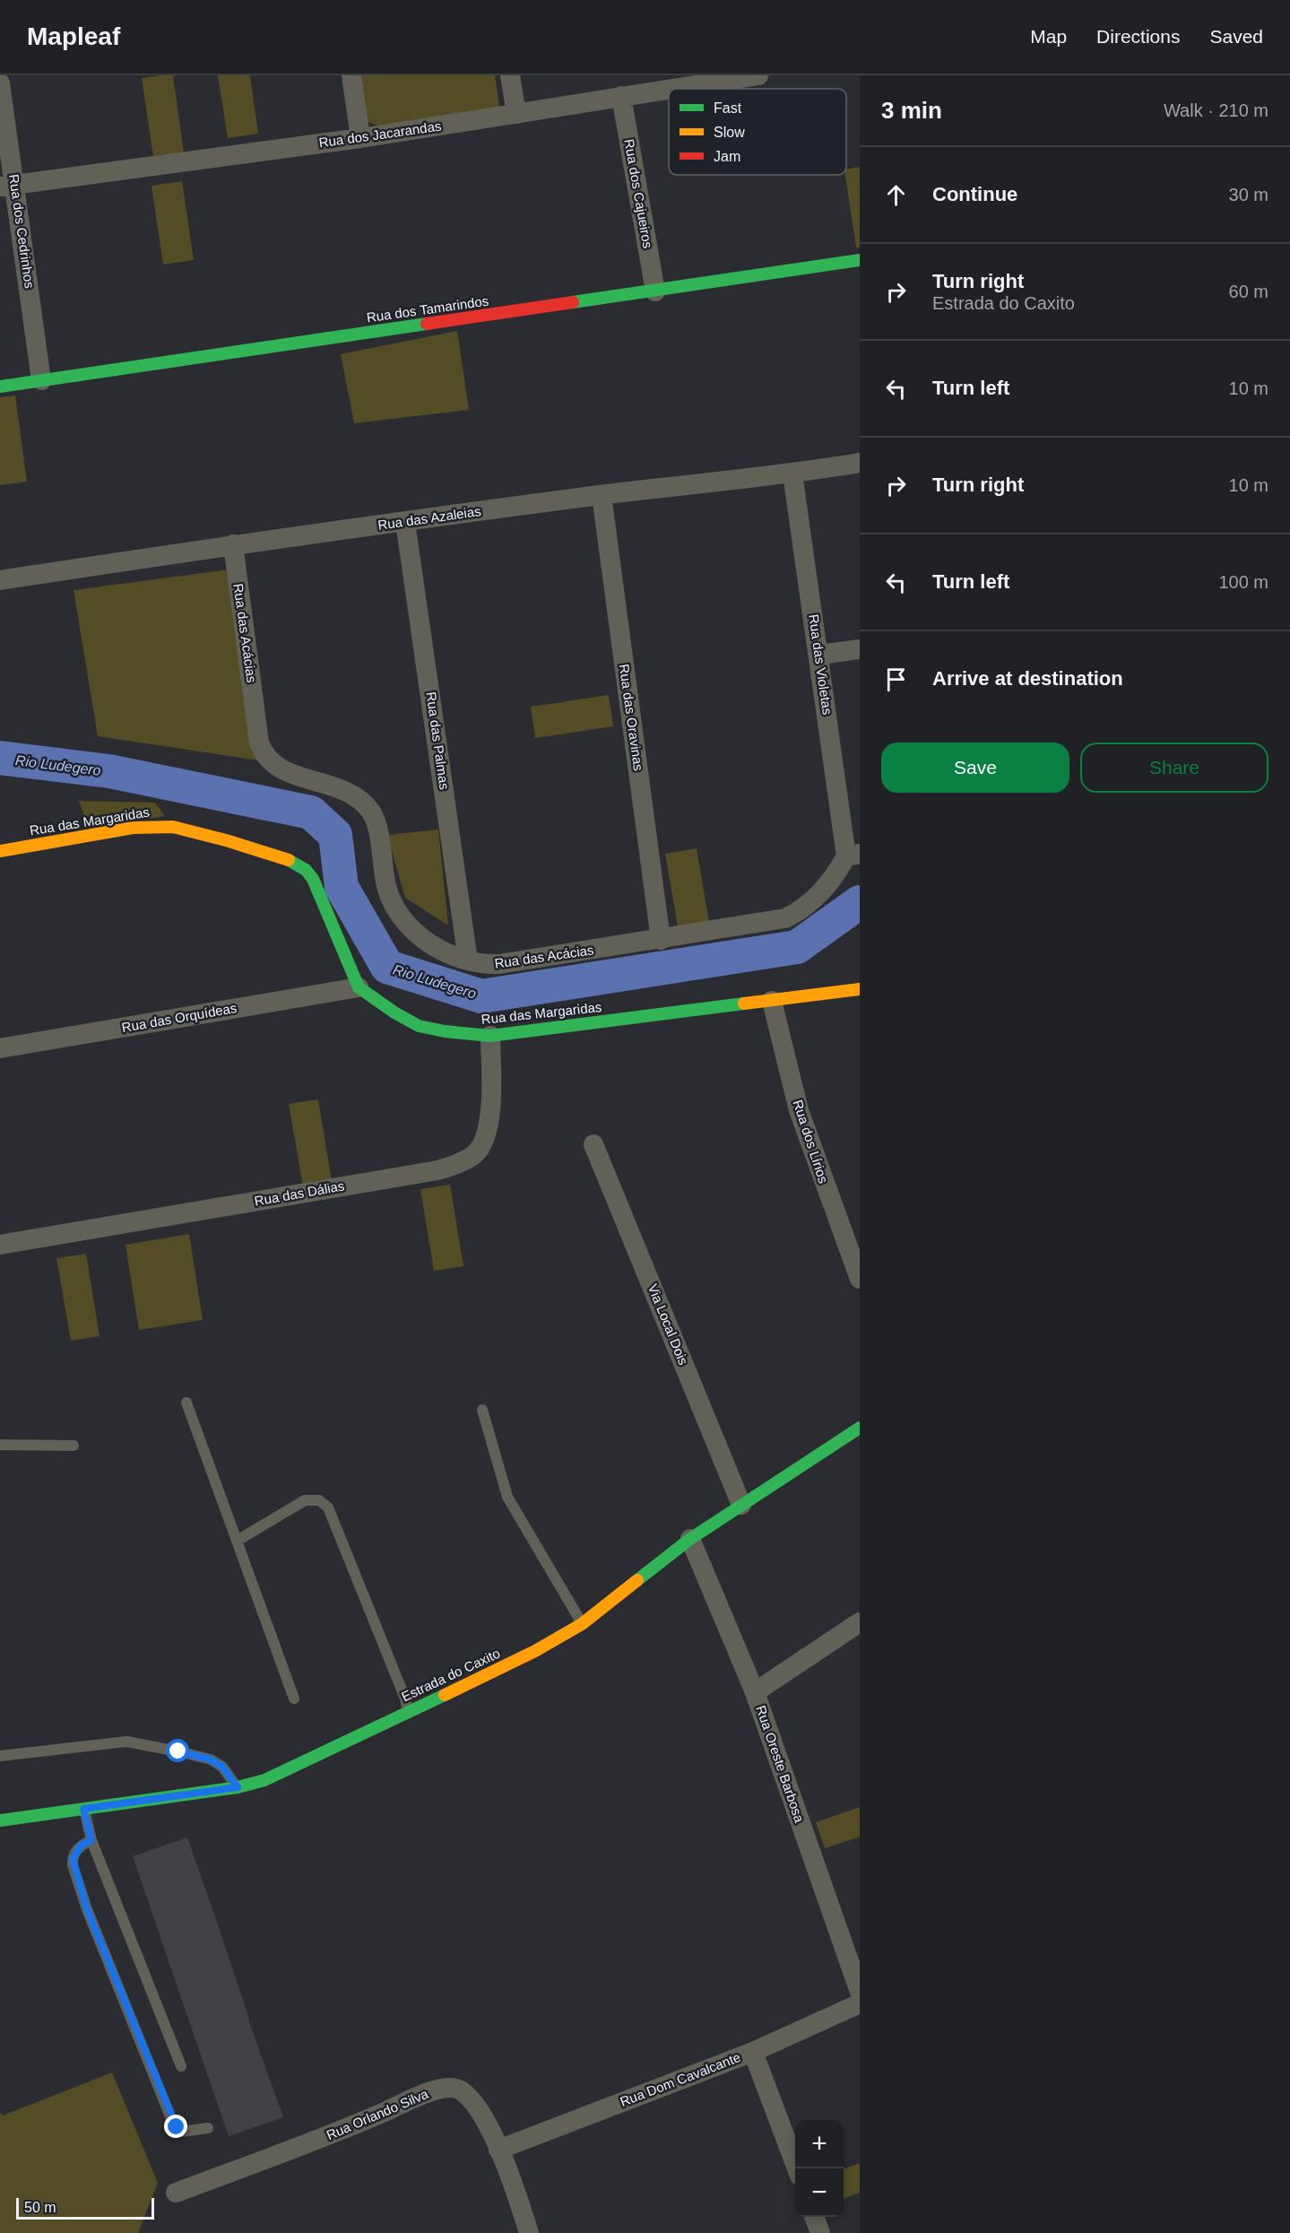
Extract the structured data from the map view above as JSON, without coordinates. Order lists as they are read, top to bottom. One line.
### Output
{"streets":{"street":["Rua dos Jacarandas","Rua dos Cajueiros","Rua dos Cedrinhos","Rua dos Tamarindos","Rua das Azaleias","Rua das Acácias","Rua das Violetas","Rua das Oravinas","Rua das Palmas","Rua das Margaridas","Rua das Orquídeas","Rua dos Lírios","Rua das Dálias","Via Local Dois","Estrada do Caxito","Rua Oreste Barbosa","Rua Dom Cavalcante","Rua Orlando Silva"]},"crossings":[["Rua dos Jacarandas","Rua dos Cajueiros"],["Rua dos Jacarandas","Rua dos Cedrinhos"],["Rua dos Cajueiros","Rua dos Tamarindos"],["Rua dos Cedrinhos","Rua dos Tamarindos"],["Rua das Azaleias","Rua das Acácias"],["Rua das Azaleias","Rua das Violetas"],["Rua das Azaleias","Rua das Oravinas"],["Rua das Azaleias","Rua das Palmas"],["Rua das Acácias","Rua das Violetas"],["Rua das Acácias","Rua das Oravinas"],["Rua das Acácias","Rua das Palmas"],["Rua das Margaridas","Rua das Orquídeas"],["Rua das Margaridas","Rua dos Lírios"],["Rua das Margaridas","Rua das Dálias"],["Via Local Dois","Estrada do Caxito"],["Estrada do Caxito","Rua Oreste Barbosa"],["Rua Dom Cavalcante","Rua Orlando Silva"]],"water":["Rio Ludegero"],"legend":["Fast","Slow","Jam"],"scale_bar":"50 m","page":{"header":"Mapleaf","nav":["Map","Directions","Saved"],"heading":["3 min","Walk · 210 m"],"list":[["Continue","30 m"],["Turn right","Estrada do Caxito","60 m"],["Turn left","10 m"],["Turn right","10 m"],["Turn left","100 m"],"Arrive at destination"],"buttons":["Save","Share"],"map_buttons":["+","−"],"scale":"50 m"}}
